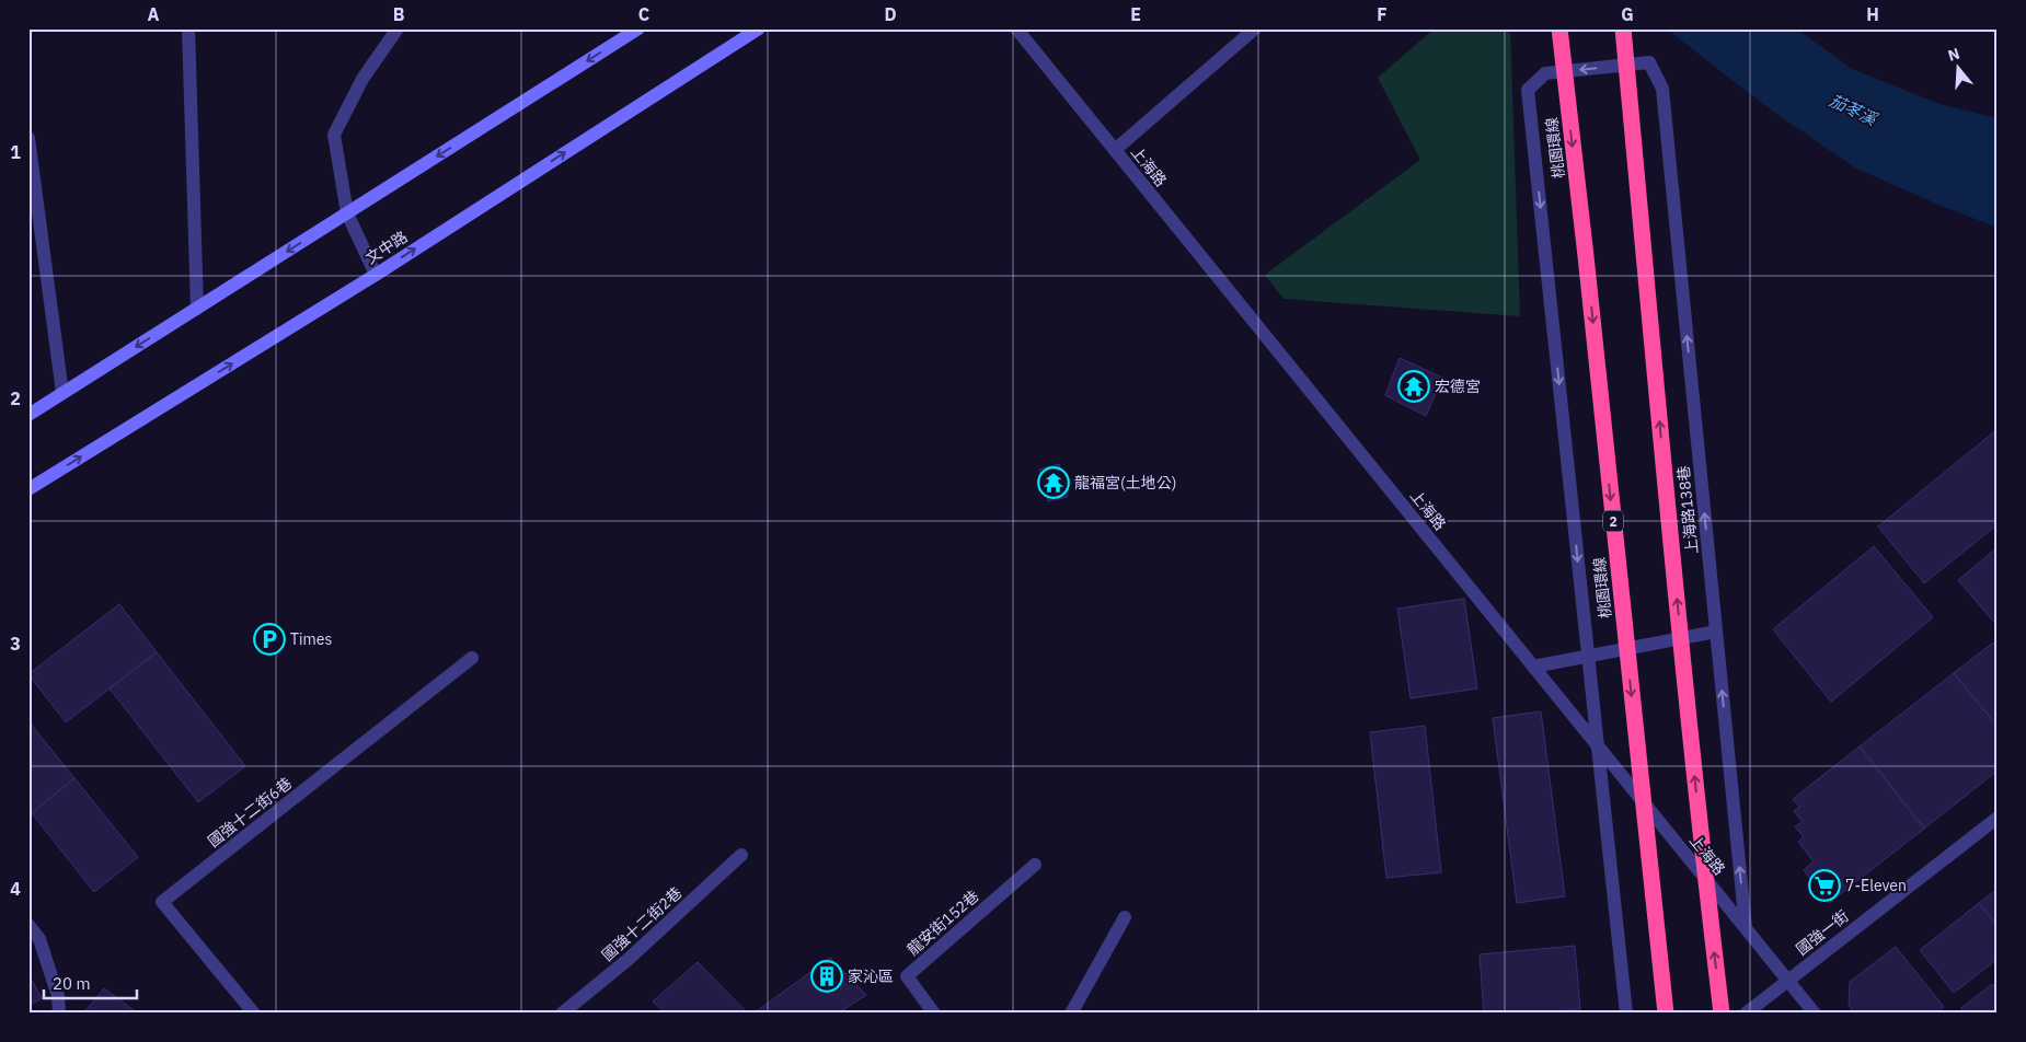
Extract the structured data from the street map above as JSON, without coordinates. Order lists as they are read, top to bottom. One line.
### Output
{"streets":{"highway":["桃園環線","2"],"street":["上海路","文中路","上海路138巷","國強十二街6巷","龍安街152巷","國強十二街2巷","國強一街"]},"crossings":[["上海路","上海路138巷"],["上海路","國強一街"]],"water":["茄苳溪"],"places":{"temple":["宏德宮","龍福宮(土地公)"],"parking":["Times"],"supermarket":["7-Eleven"],"building":["家沁區"]},"scale_bar":"20 m","north":"top","grid":{"columns":["A","B","C","D","E","F","G","H"],"rows":["1","2","3","4"]}}
